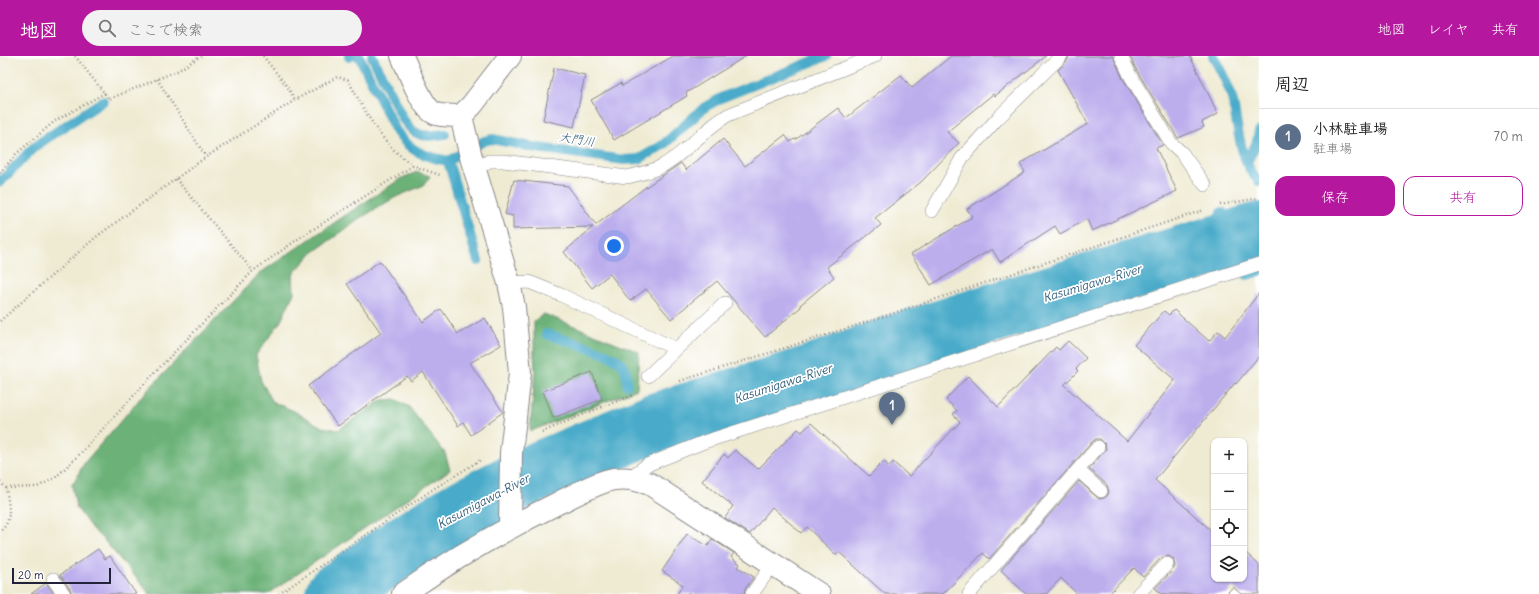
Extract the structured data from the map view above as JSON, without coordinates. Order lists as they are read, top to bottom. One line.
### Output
{"water":["大門川","Kasumigawa-River"],"scale_bar":"20 m","page":{"header":"地図","search":"ここで検索","nav":["地図","レイヤ","共有"],"heading":"周辺","list":[{"mark":"1","name":"小林駐車場","note":"駐車場","value":"70 m"}],"buttons":["保存","共有"],"pins":"1","map_buttons":["+","−"],"scale":"20 m"}}
